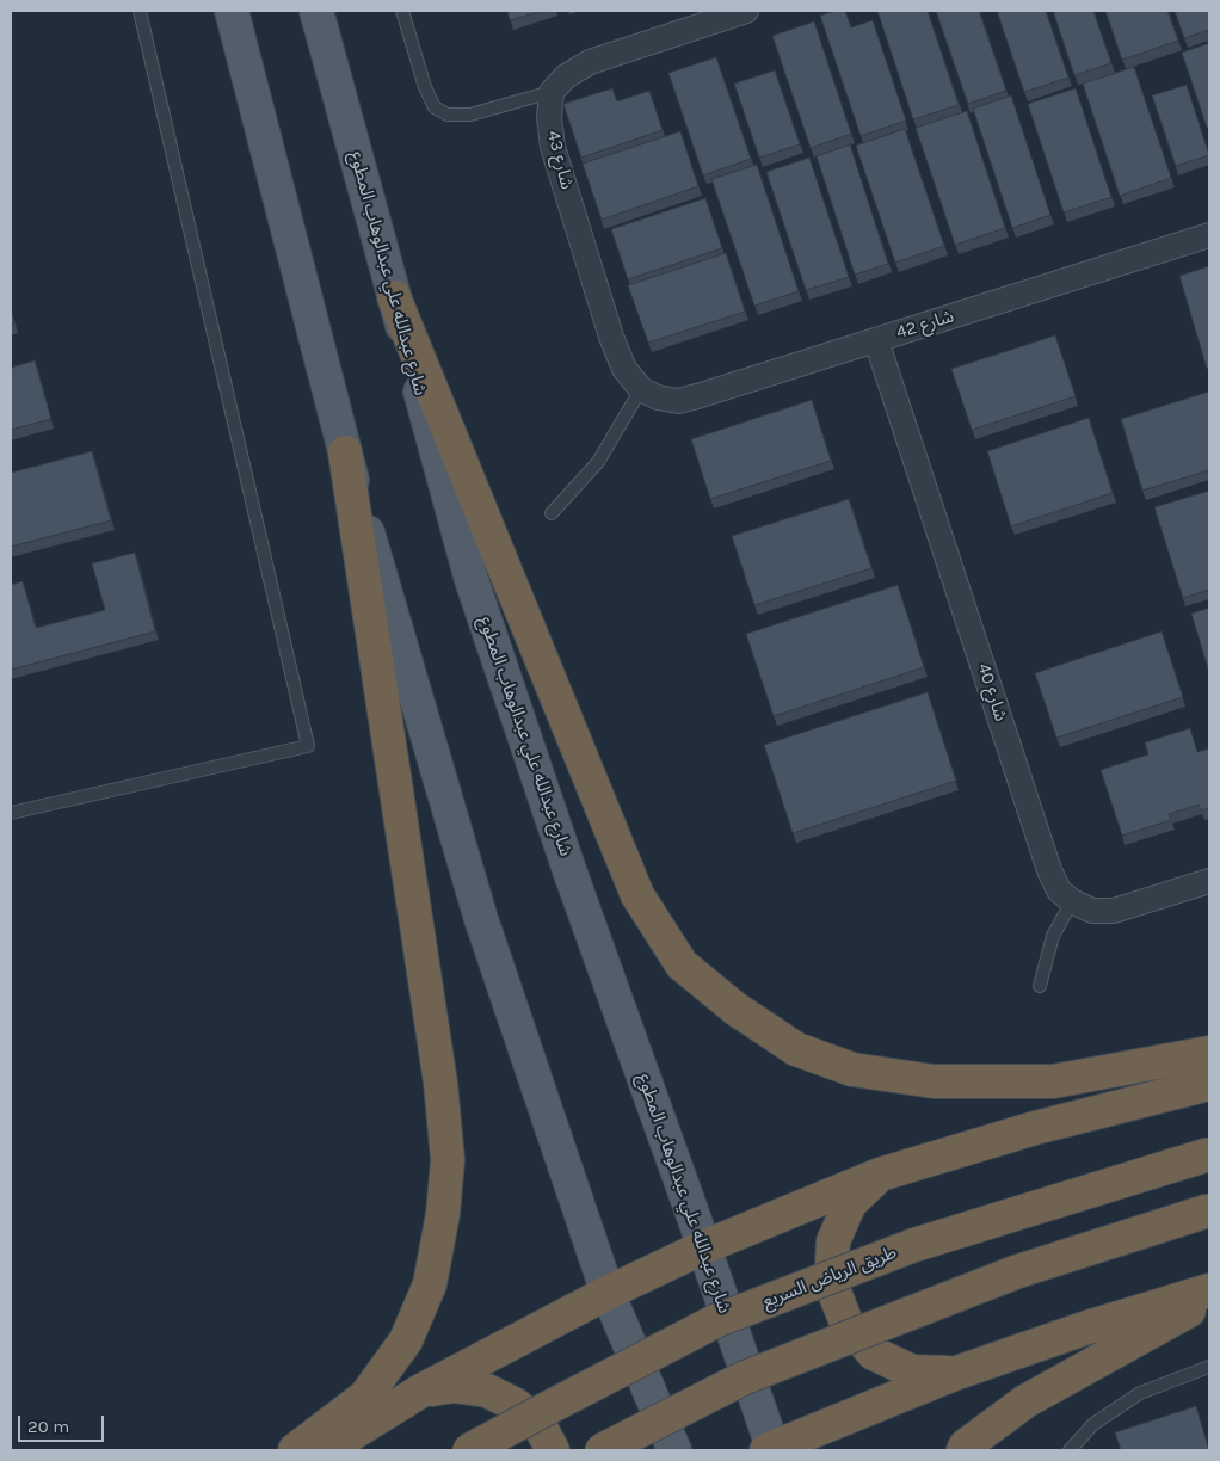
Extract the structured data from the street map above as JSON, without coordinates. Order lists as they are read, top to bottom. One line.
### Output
{"streets":{"highway":["طريق الرياض السريع"],"main road":["شارع عبدالله علي عبدالوهاب المطوع"],"street":["شارع 43","شارع 42","شارع 40"]},"crossings":[["شارع 43","شارع 42"],["شارع 42","شارع 40"]],"scale_bar":"20 m"}
